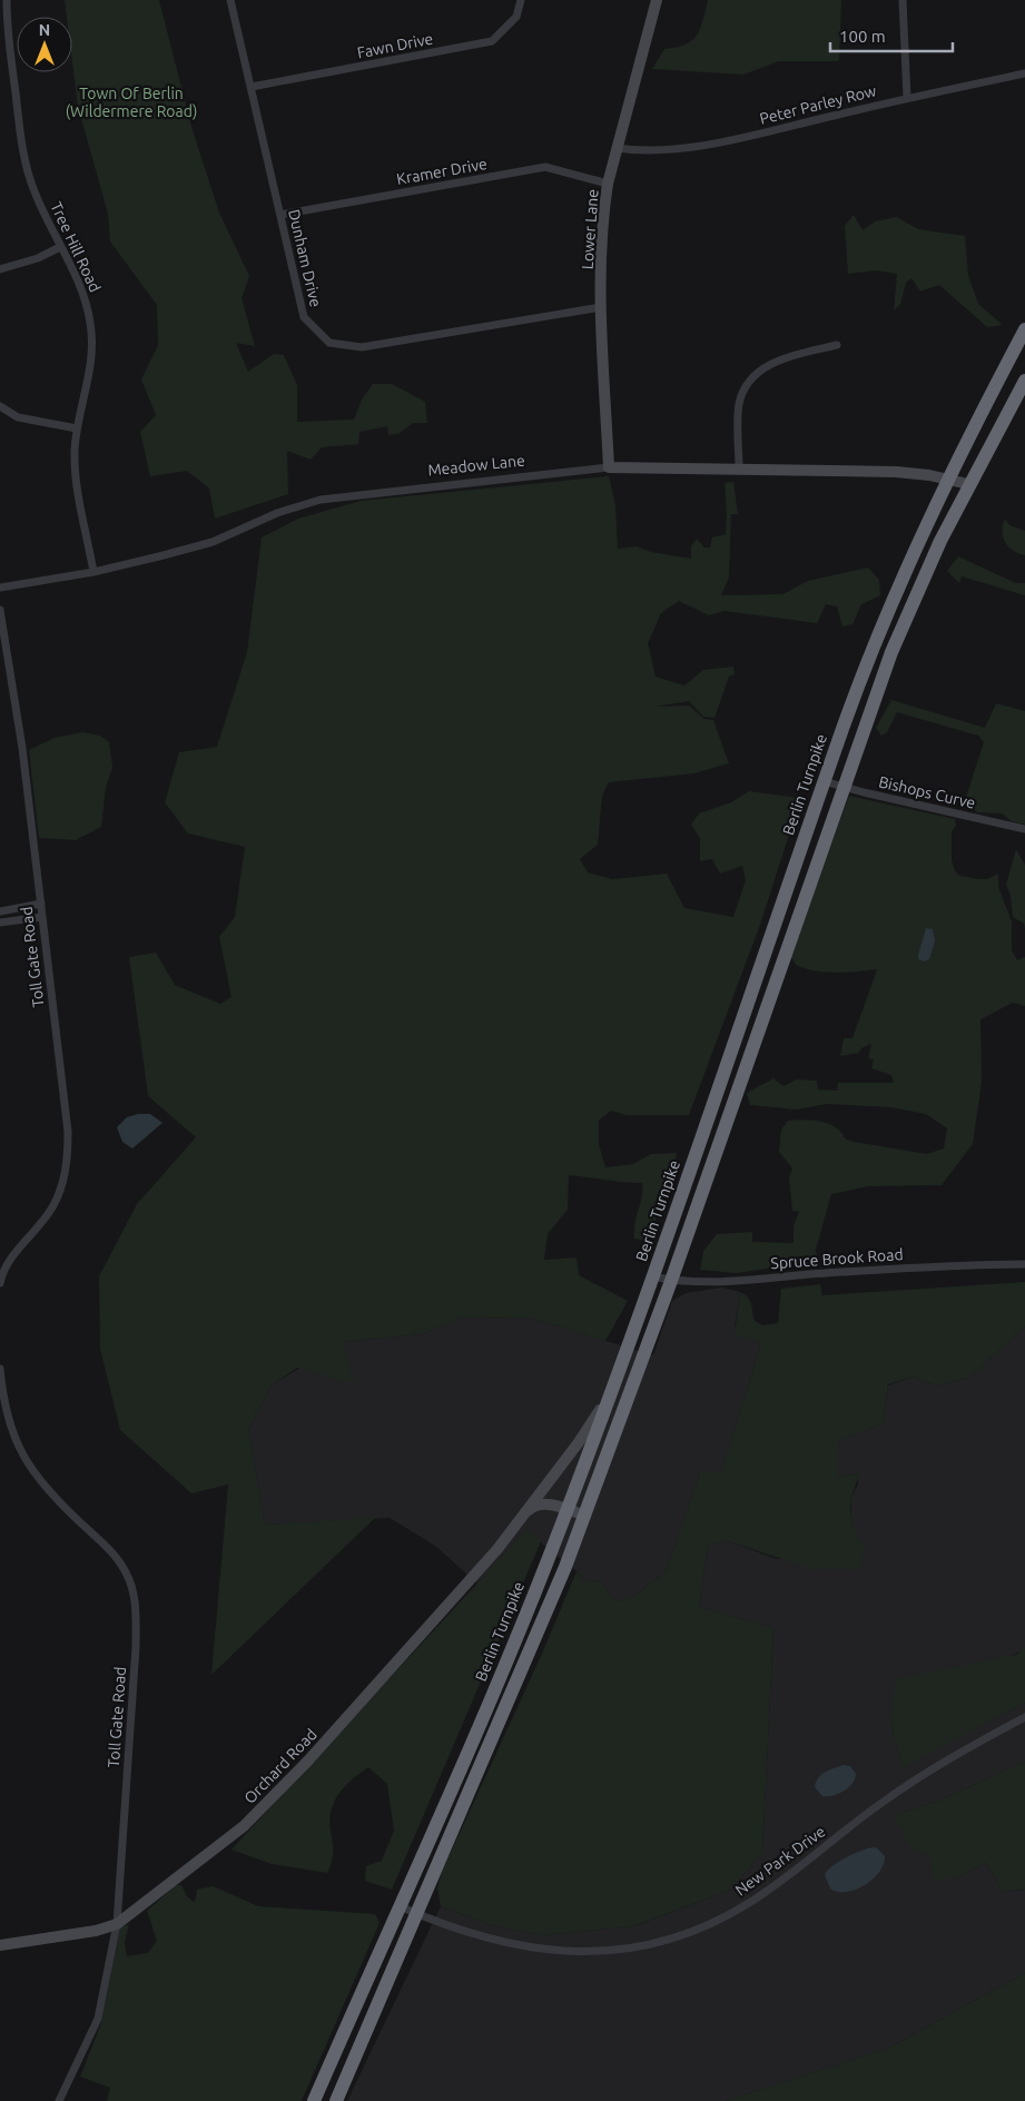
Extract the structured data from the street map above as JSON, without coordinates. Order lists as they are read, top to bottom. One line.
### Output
{"streets":{"highway":["Berlin Turnpike"],"street":["Fawn Drive","Peter Parley Row","Kramer Drive","Lower Lane","Tree Hill Road","Dunham Drive","Meadow Lane","Bishops Curve","Toll Gate Road","Spruce Brook Road","Orchard Road","New Park Drive"]},"crossings":[["Fawn Drive","Dunham Drive"],["Peter Parley Row","Lower Lane"],["Kramer Drive","Lower Lane"],["Kramer Drive","Dunham Drive"],["Lower Lane","Dunham Drive"],["Lower Lane","Meadow Lane"],["Tree Hill Road","Meadow Lane"],["Meadow Lane","Berlin Turnpike"],["Berlin Turnpike","Bishops Curve"],["Berlin Turnpike","Spruce Brook Road"],["Berlin Turnpike","Orchard Road"],["Berlin Turnpike","New Park Drive"],["Toll Gate Road","Orchard Road"]],"parks":["Town Of Berlin (Wildermere Road)"],"scale_bar":"100 m","north":"top"}
